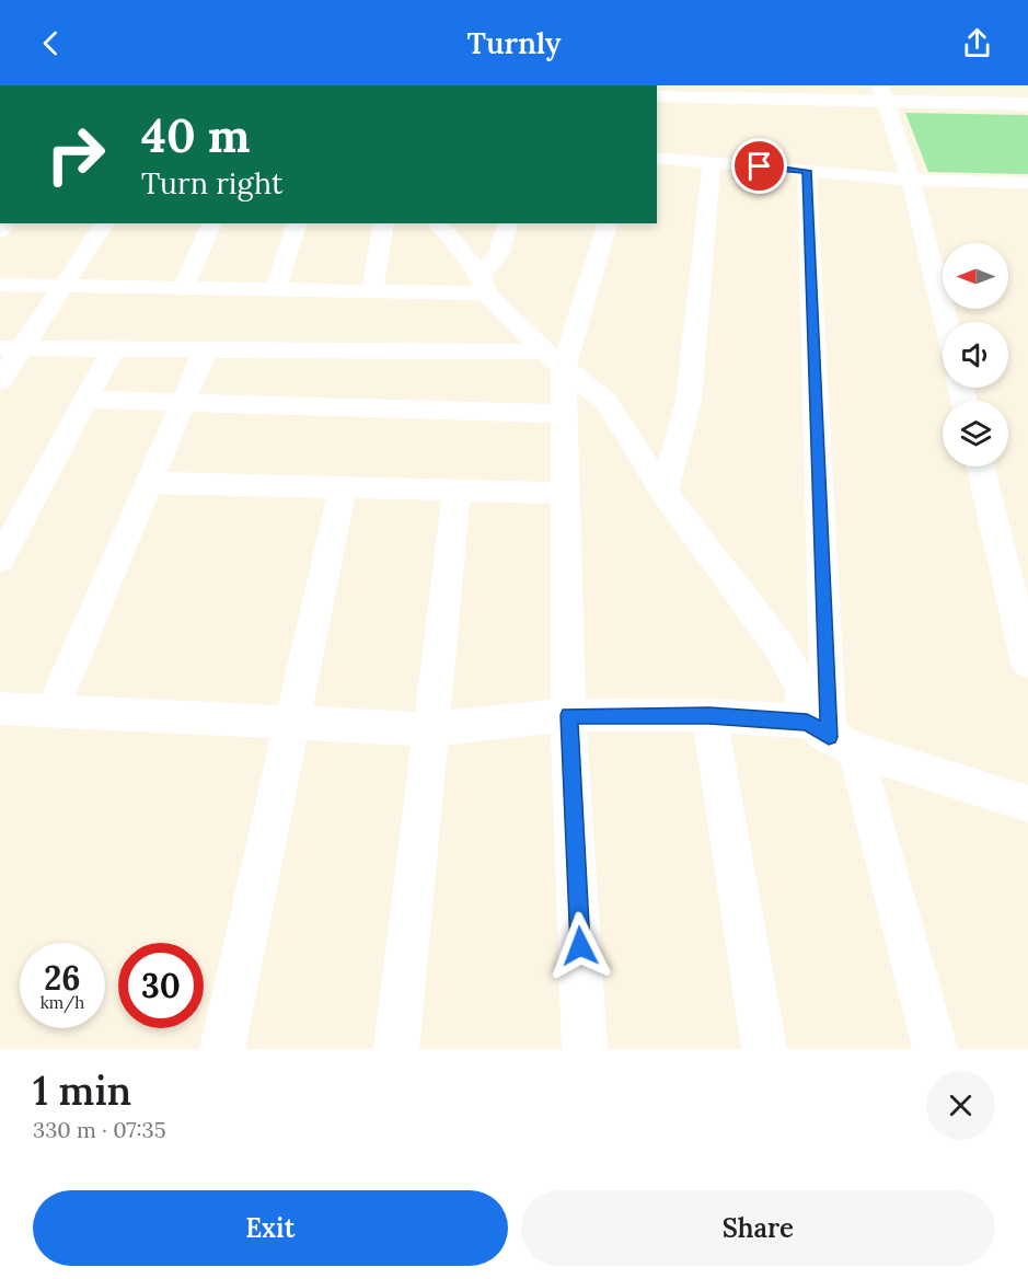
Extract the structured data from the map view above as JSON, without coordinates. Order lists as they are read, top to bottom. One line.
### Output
{"north":"left","page":{"header":"Turnly","turn":["40 m","Turn right"],"speed":"26 km/h","limit":"30","heading":["1 min","330 m · 07:35"],"buttons":["Exit","Share"]}}
